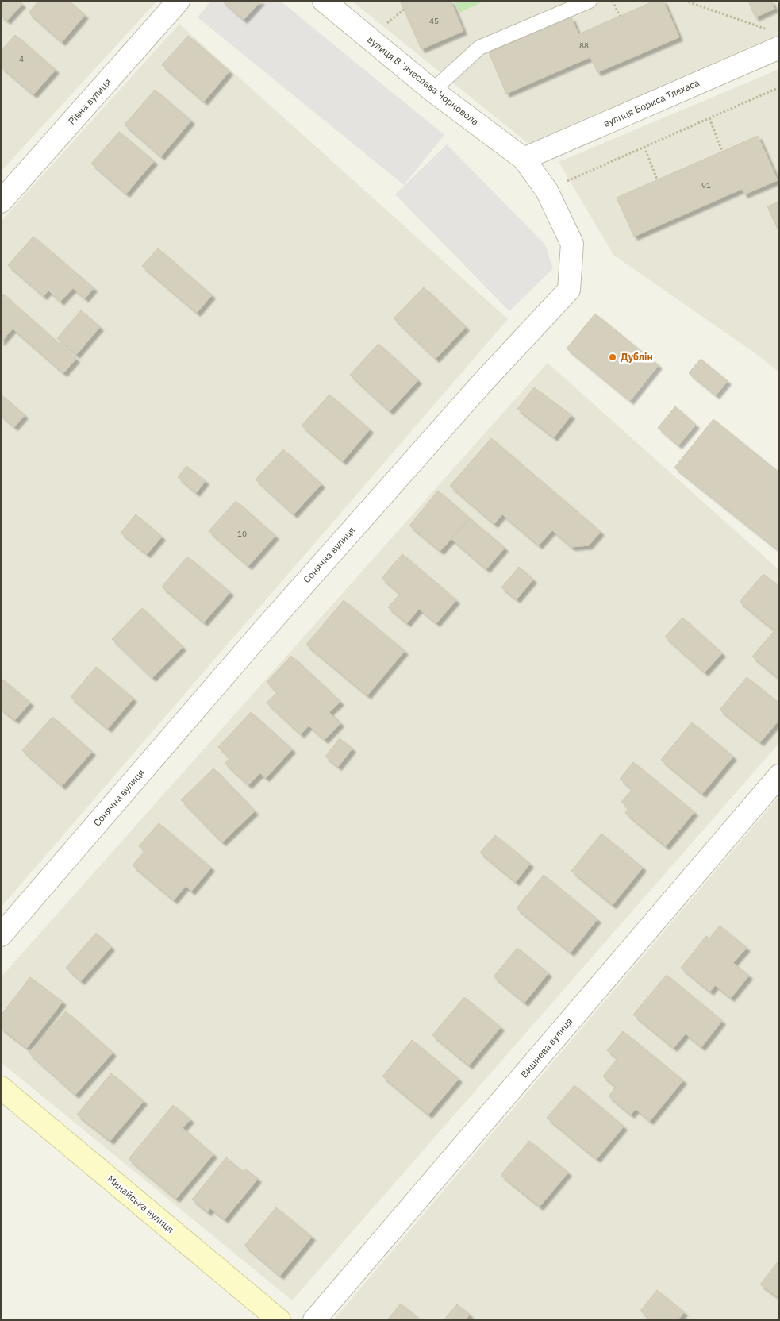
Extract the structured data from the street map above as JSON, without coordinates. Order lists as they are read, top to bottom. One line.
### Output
{"streets":{"street":["вулиця Вʼячеслава Чорновола","Рівна вулиця","вулиця Бориса Тлехаса","Сонячна вулиця","Вишнева вулиця","Минайська вулиця"]},"crossings":[["вулиця Вʼячеслава Чорновола","вулиця Бориса Тлехаса"],["вулиця Вʼячеслава Чорновола","Сонячна вулиця"],["вулиця Бориса Тлехаса","Сонячна вулиця"]],"places":["Дублін"],"house_numbers":["45","88","4","91","10"]}
